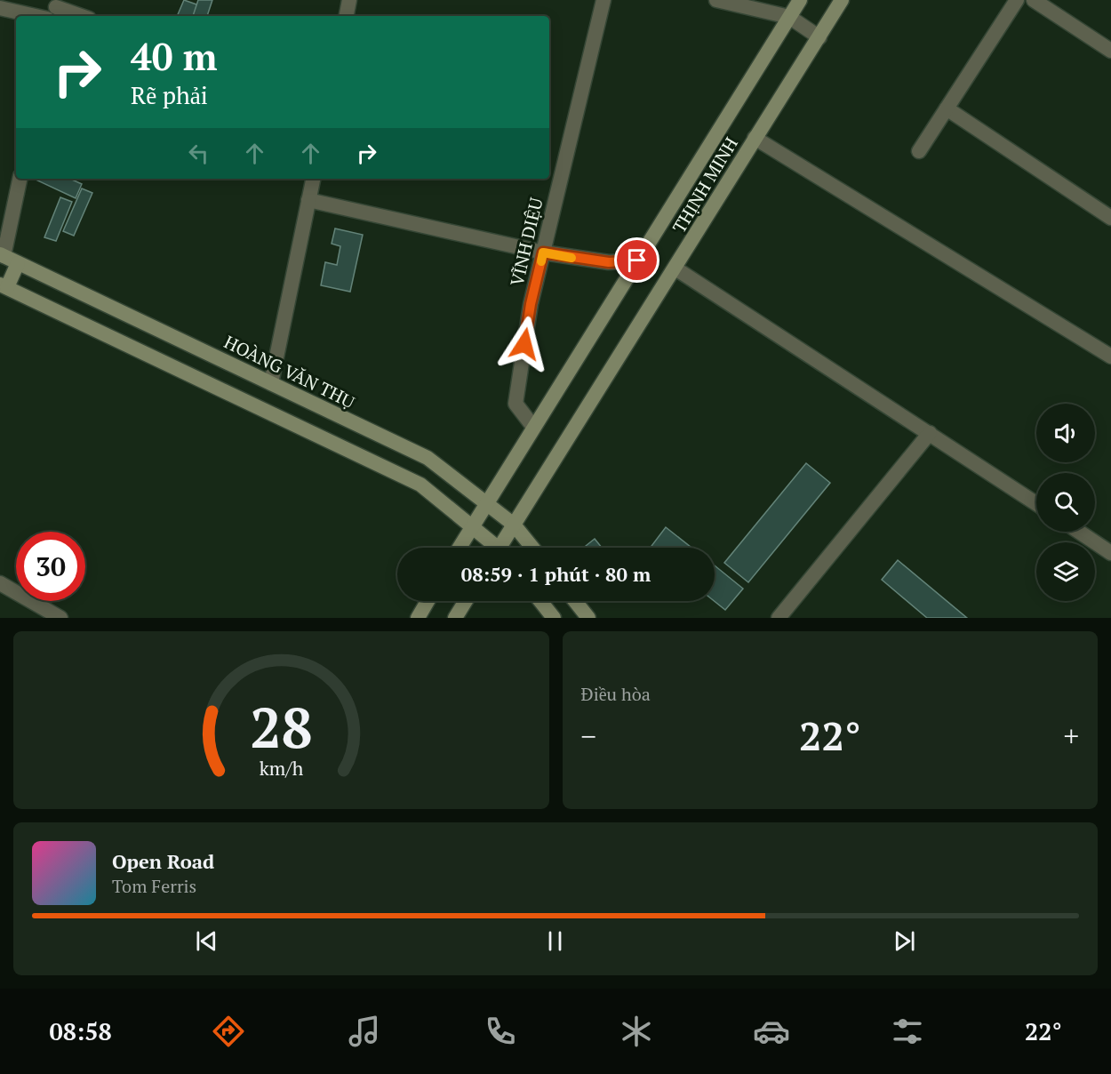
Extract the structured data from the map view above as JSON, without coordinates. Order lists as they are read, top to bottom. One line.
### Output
{"streets":{"main road":["THỊNH MINH","HOÀNG VĂN THỤ"],"street":["VĨNH DIỆU"]},"crossings":[["THỊNH MINH","VĨNH DIỆU"],["THỊNH MINH","HOÀNG VĂN THỤ"]],"page":{"turn":["40 m","Rẽ phải"],"limit":"30","trip":"08:59 · 1 phút · 80 m","tile":"Điều hòa","heat":["−","22°","+"],"song":["Open Road","Tom Ferris"],"tabs":["08:58","22°"],"gauge":["28","km/h"]}}
